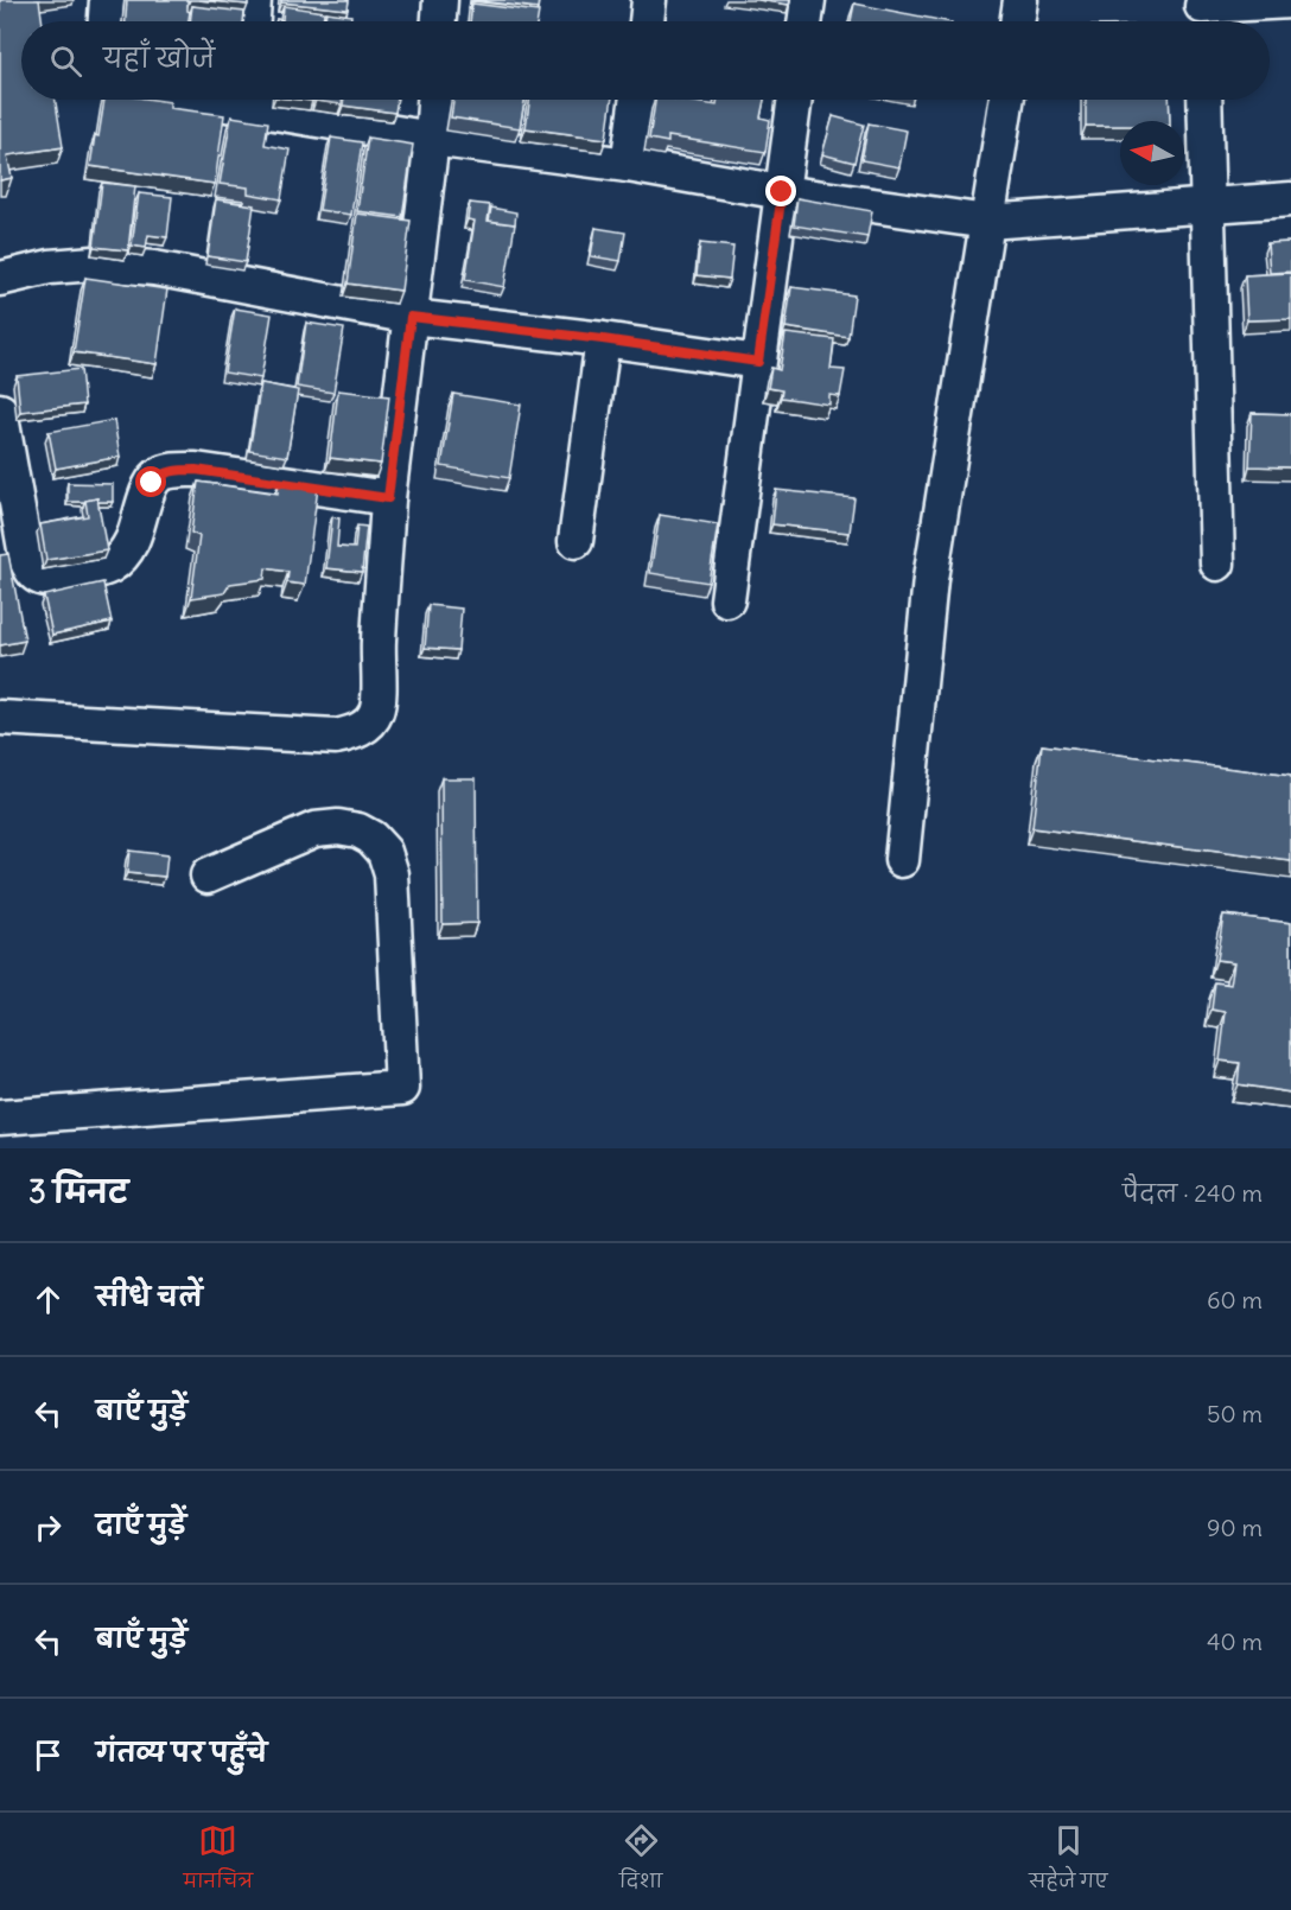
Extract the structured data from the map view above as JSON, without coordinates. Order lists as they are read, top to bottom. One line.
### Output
{"north":"left","page":{"search":"यहाँ खोजें","heading":["3 मिनट","पैदल · 240 m"],"list":[["सीधे चलें","60 m"],["बाएँ मुड़ें","50 m"],["दाएँ मुड़ें","90 m"],["बाएँ मुड़ें","40 m"],"गंतव्य पर पहुँचे"],"nav":["मानचित्र","दिशा","सहेजे गए"]}}
